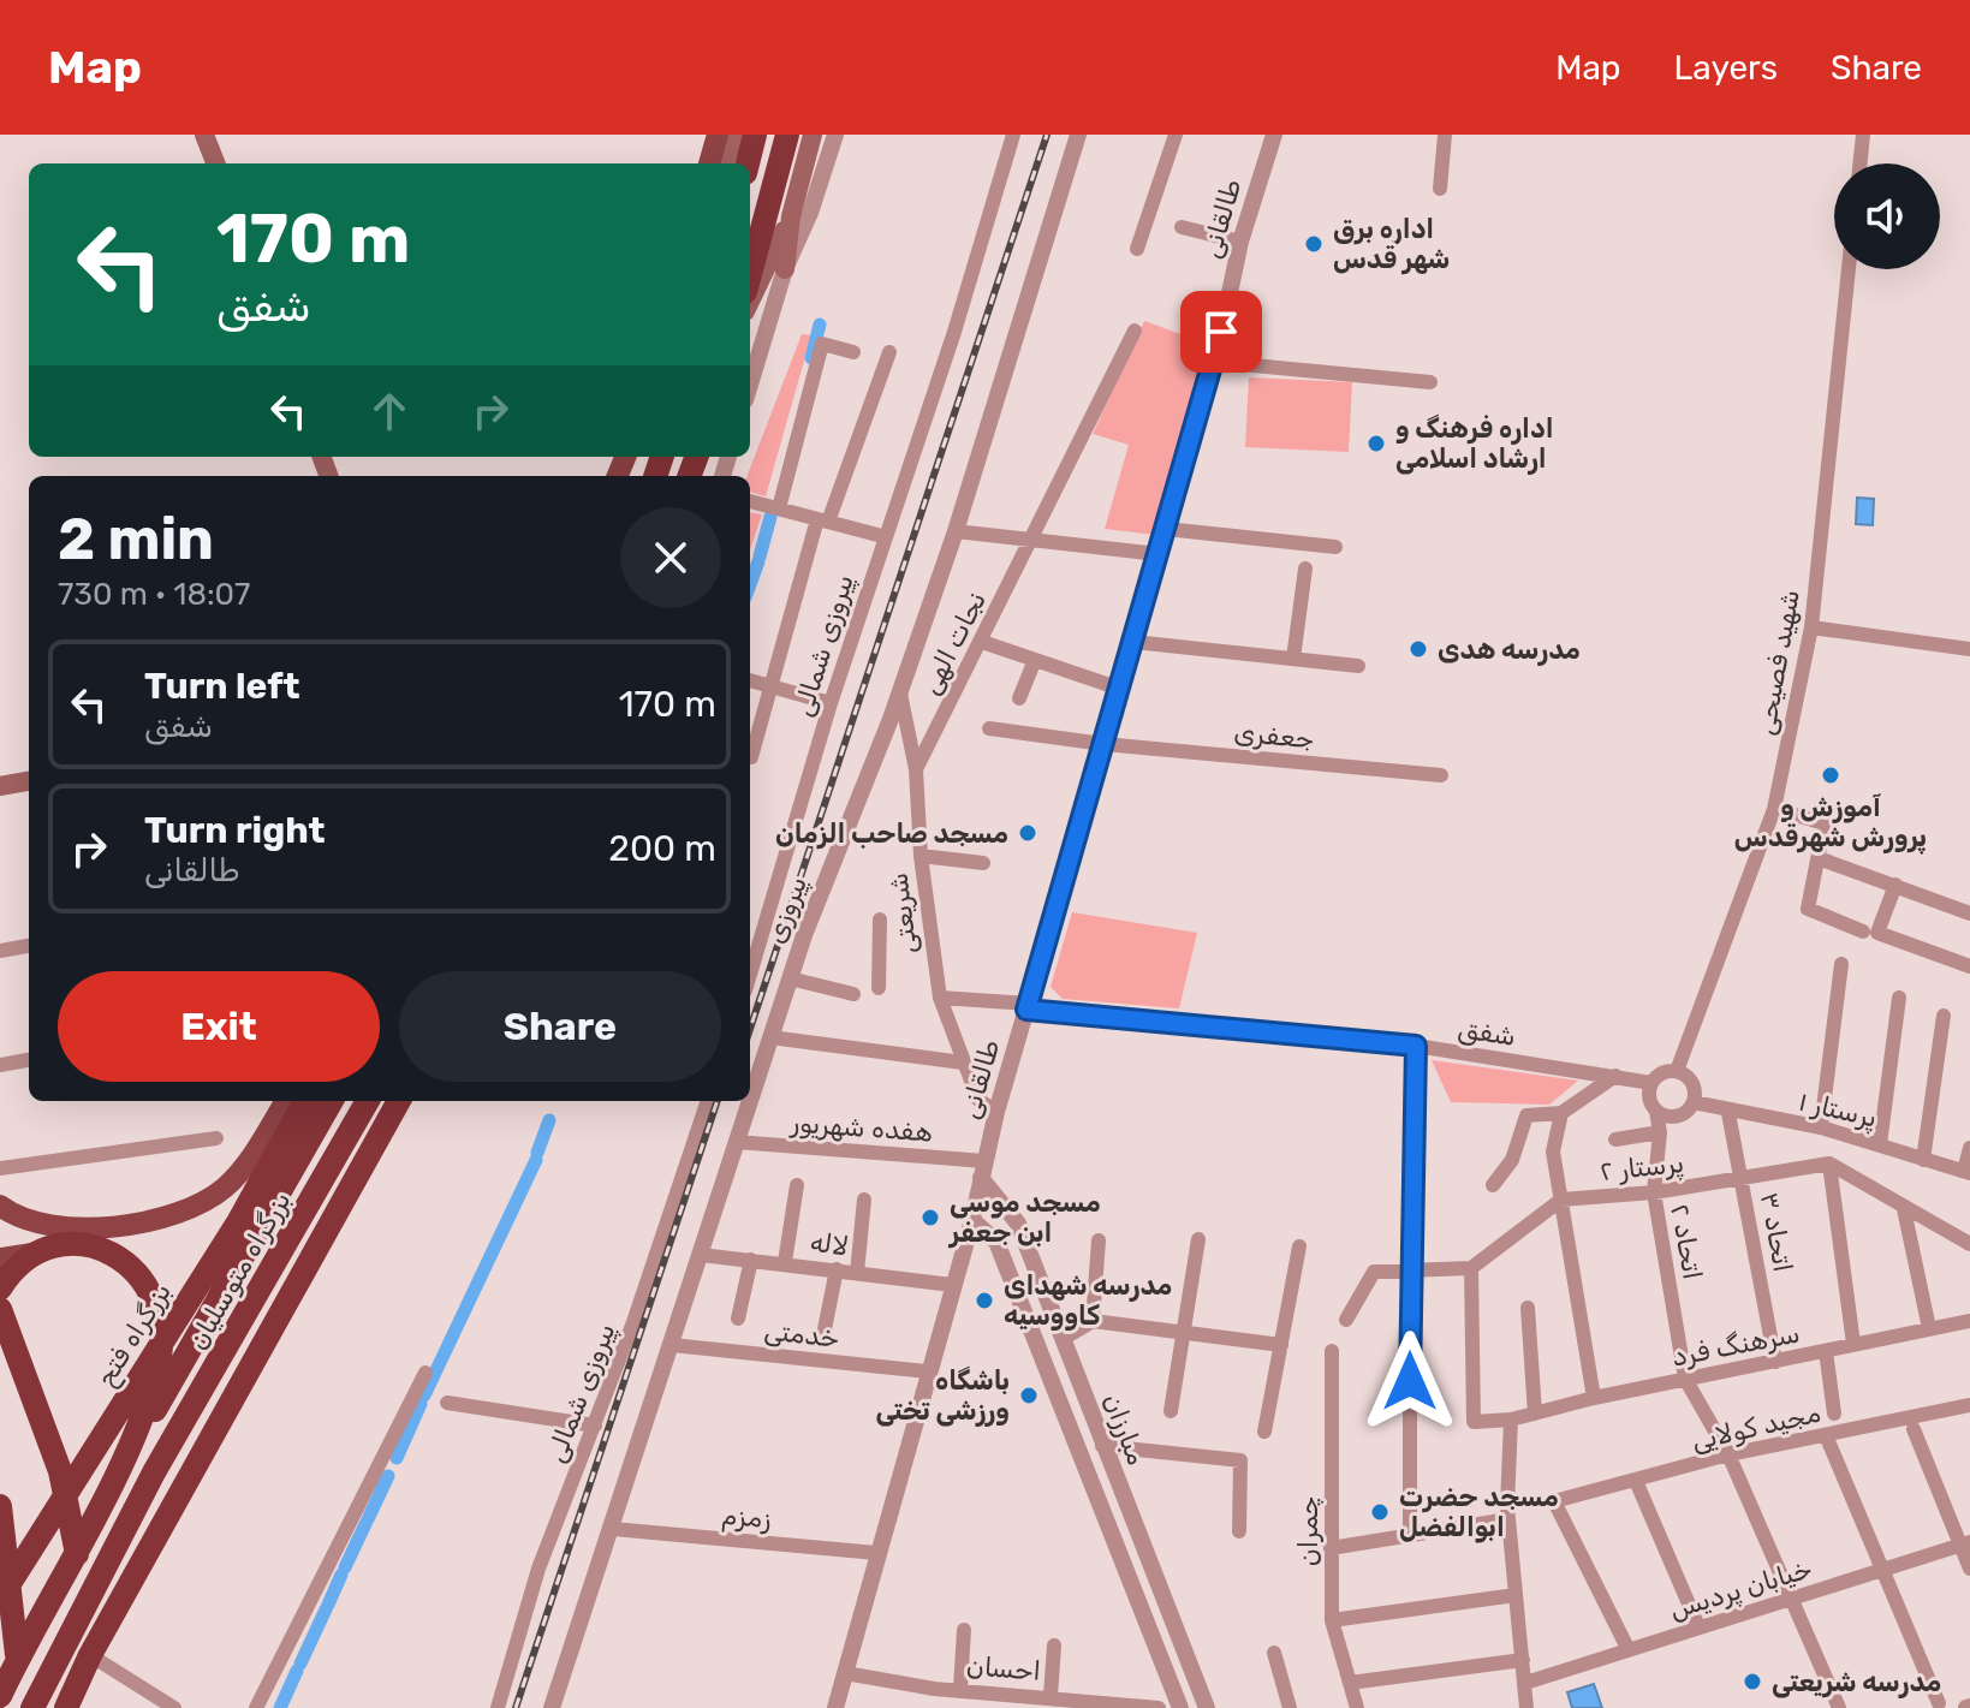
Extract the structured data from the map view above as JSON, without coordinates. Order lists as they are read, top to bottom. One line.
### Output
{"streets":{"highway":["بزرگراه متوسلیان","بزرگراه فتح"],"street":["طالقانی","نجات الهی","پیروزی شمالی","شهید فصیحی","جعفری","پیروزی","شریعتی","شفق","پرستار ۱","هفده شهریور","پرستار ۲","اتحاد ۳","اتحاد ۲","لاله","خدمتی","سرهنگ فرد","مجید کولایی","مبارزان","زمزم","چمران","خیابان پردیس","احسان"]},"crossings":[["طالقانی","جعفری"],["طالقانی","شریعتی"],["طالقانی","شفق"],["طالقانی","هفده شهریور"],["طالقانی","لاله"],["طالقانی","خدمتی"],["طالقانی","مبارزان"],["طالقانی","زمزم"],["طالقانی","احسان"],["نجات الهی","شریعتی"],["شهید فصیحی","شفق"],["شهید فصیحی","پرستار ۱"],["شهید فصیحی","اتحاد ۲"],["پیروزی","شریعتی"],["پیروزی","هفده شهریور"],["پیروزی","لاله"],["پیروزی","خدمتی"],["پیروزی","زمزم"],["شریعتی","شفق"],["شفق","پرستار ۱"],["شفق","اتحاد ۲"],["پرستار ۱","اتحاد ۳"],["پرستار ۱","اتحاد ۲"],["هفده شهریور","مبارزان"],["پرستار ۲","اتحاد ۳"],["پرستار ۲","اتحاد ۲"],["اتحاد ۳","سرهنگ فرد"],["اتحاد ۲","سرهنگ فرد"],["مجید کولایی","خیابان پردیس"]],"places":["اداره برق شهر قدس","اداره فرهنگ و ارشاد اسلامی","مدرسه هدی","آموزش و پرورش شهرقدس","مسجد صاحب الزمان","مسجد موسی ابن جعفر","مدرسه شهدای کاووسیه","باشگاه ورزشی تختی","مسجد حضرت ابوالفضل","مدرسه شریعتی"],"page":{"header":"Map","nav":["Map","Layers","Share"],"turn":["170 m","شفق"],"heading":["2 min","730 m · 18:07"],"list":[{"name":"Turn left","note":"شفق","value":"170 m"},{"name":"Turn right","note":"طالقانی","value":"200 m"}],"buttons":["Exit","Share"]}}
